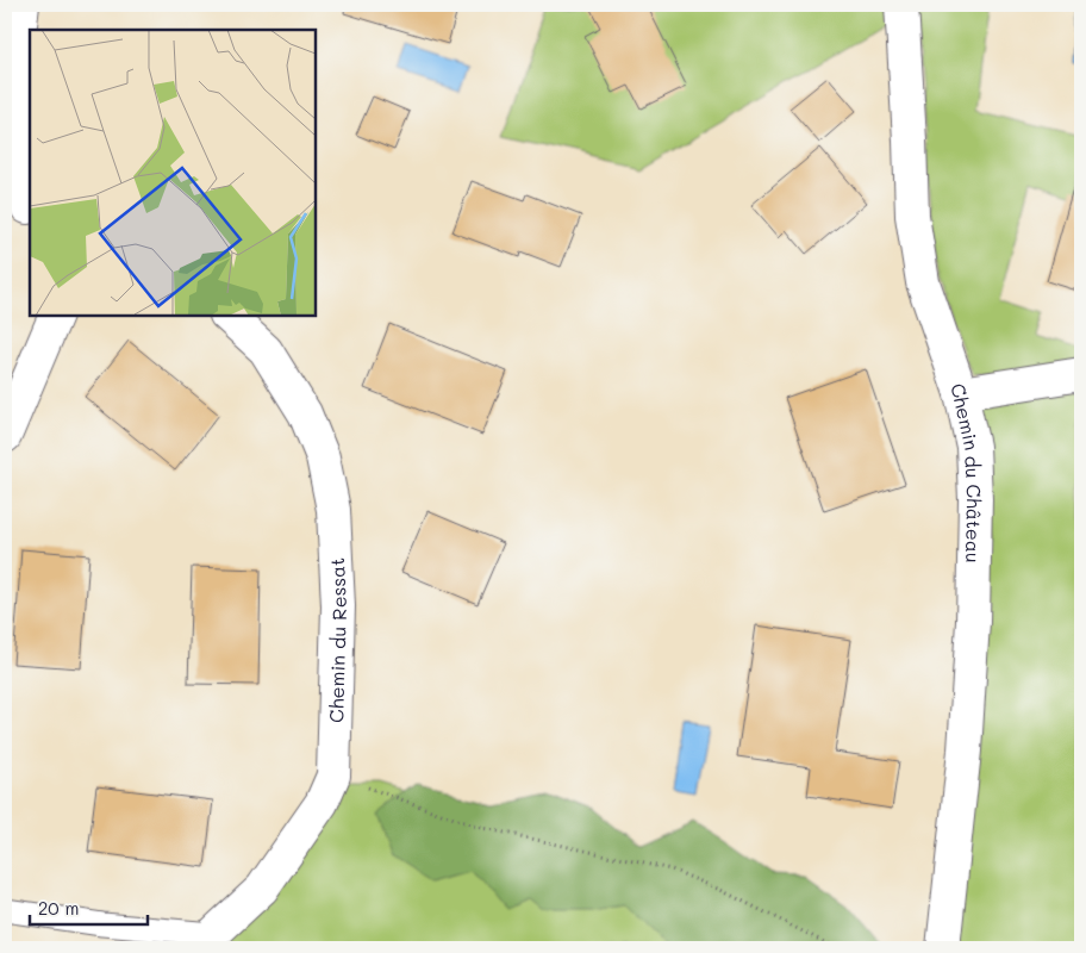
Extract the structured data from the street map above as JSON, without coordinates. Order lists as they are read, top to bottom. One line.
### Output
{"streets":{"street":["Chemin du Château","Chemin du Ressat"]},"scale_bar":"20 m"}
